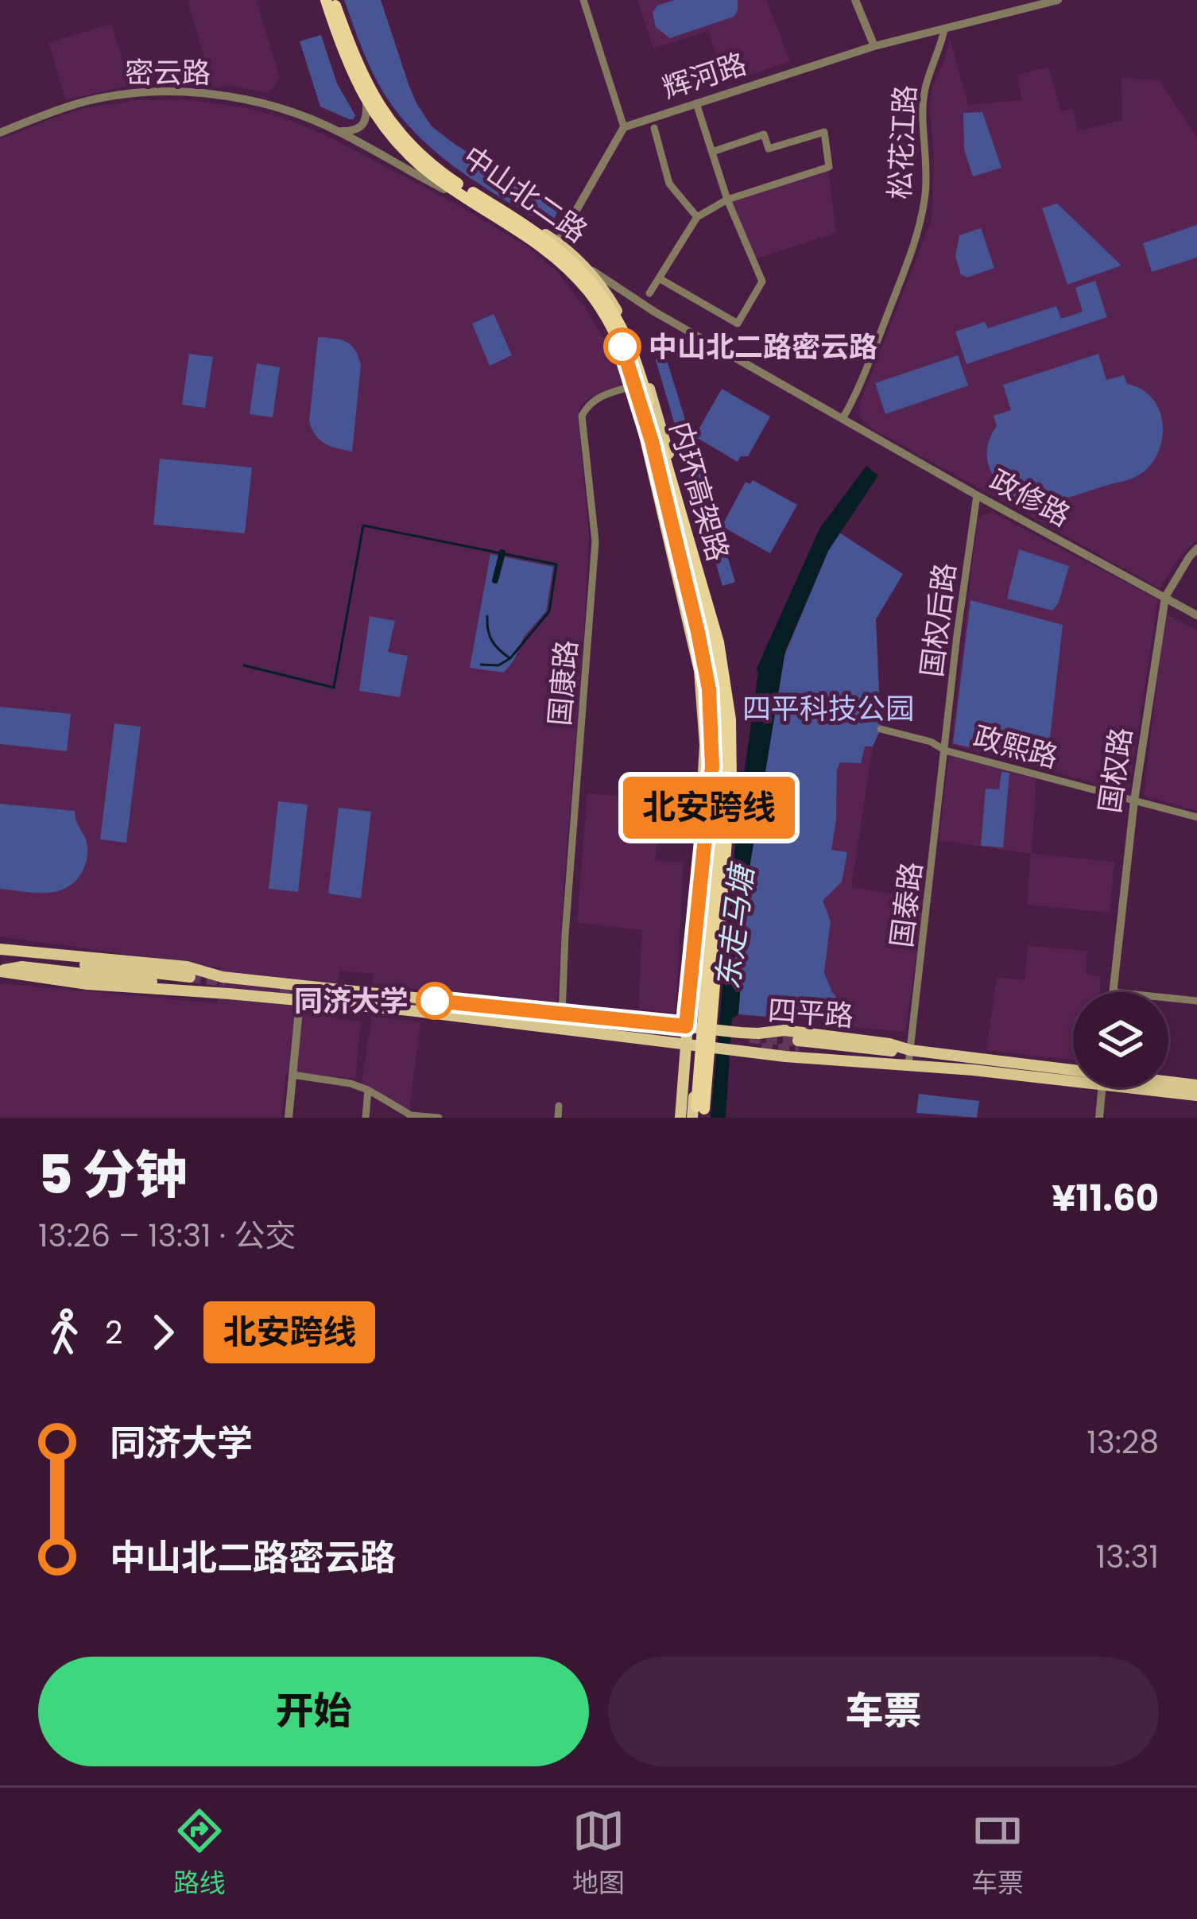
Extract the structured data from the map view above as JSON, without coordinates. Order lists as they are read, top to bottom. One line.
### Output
{"streets":{"highway":["内环高架路"],"main road":["中山北二路","四平路"],"street":["密云路","辉河路","松花江路","政修路","国权后路","国康路","政熙路","国权路","国泰路"]},"crossings":[["密云路","中山北二路"],["辉河路","松花江路"],["松花江路","政修路"],["中山北二路","内环高架路"],["中山北二路","国康路"],["中山北二路","四平路"],["政修路","国权后路"],["政修路","国权路"],["国权后路","政熙路"],["国权后路","国泰路"],["国康路","四平路"],["政熙路","国权路"],["政熙路","国泰路"],["国泰路","四平路"]],"water":["东走马塘"],"parks":["四平科技公园"],"places":["中山北二路密云路","同济大学"],"lines":["bus line 北安跨线"],"page":{"on_map":"北安跨线","heading":["5 分钟","13:26 – 13:31 · 公交","¥11.60"],"legs":["2","北安跨线"],"list":[{"name":"同济大学","value":"13:28"},{"name":"中山北二路密云路","value":"13:31"}],"buttons":["开始","车票"],"tabs":["路线","地图","车票"]}}
